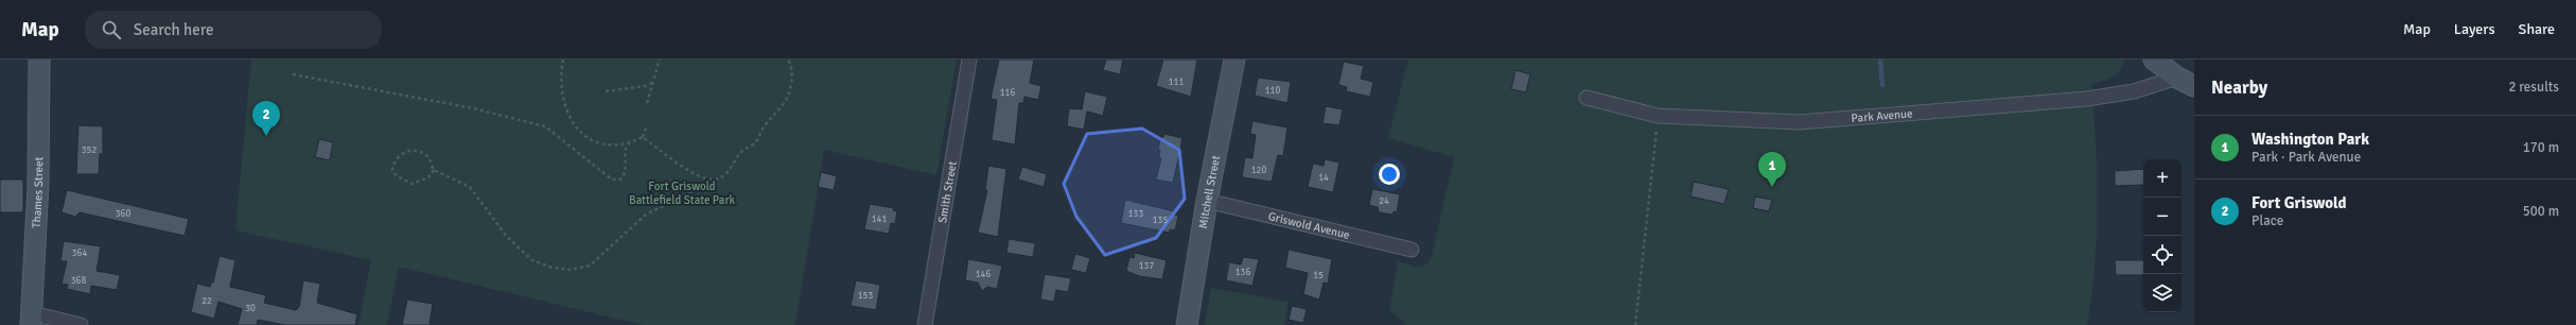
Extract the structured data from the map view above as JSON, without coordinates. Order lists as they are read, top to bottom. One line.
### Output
{"streets":{"street":["Park Avenue","Thames Street","Smith Street","Mitchell Street","Griswold Avenue"]},"crossings":[["Mitchell Street","Griswold Avenue"]],"parks":["Fort Griswold Battlefield State Park"],"house_numbers":["111","110","116","352","120","14","24","360","133","141","135","364","137","136","146","15","368","153","22","30"],"page":{"header":"Map","search":"Search here","nav":["Map","Layers","Share"],"heading":["Nearby","2 results"],"pins":["2","1"],"list":[{"mark":"1","name":"Washington Park","note":"Park · Park Avenue","value":"170 m"},{"mark":"2","name":"Fort Griswold","note":"Place","value":"500 m"}],"map_buttons":["+","−"]}}
